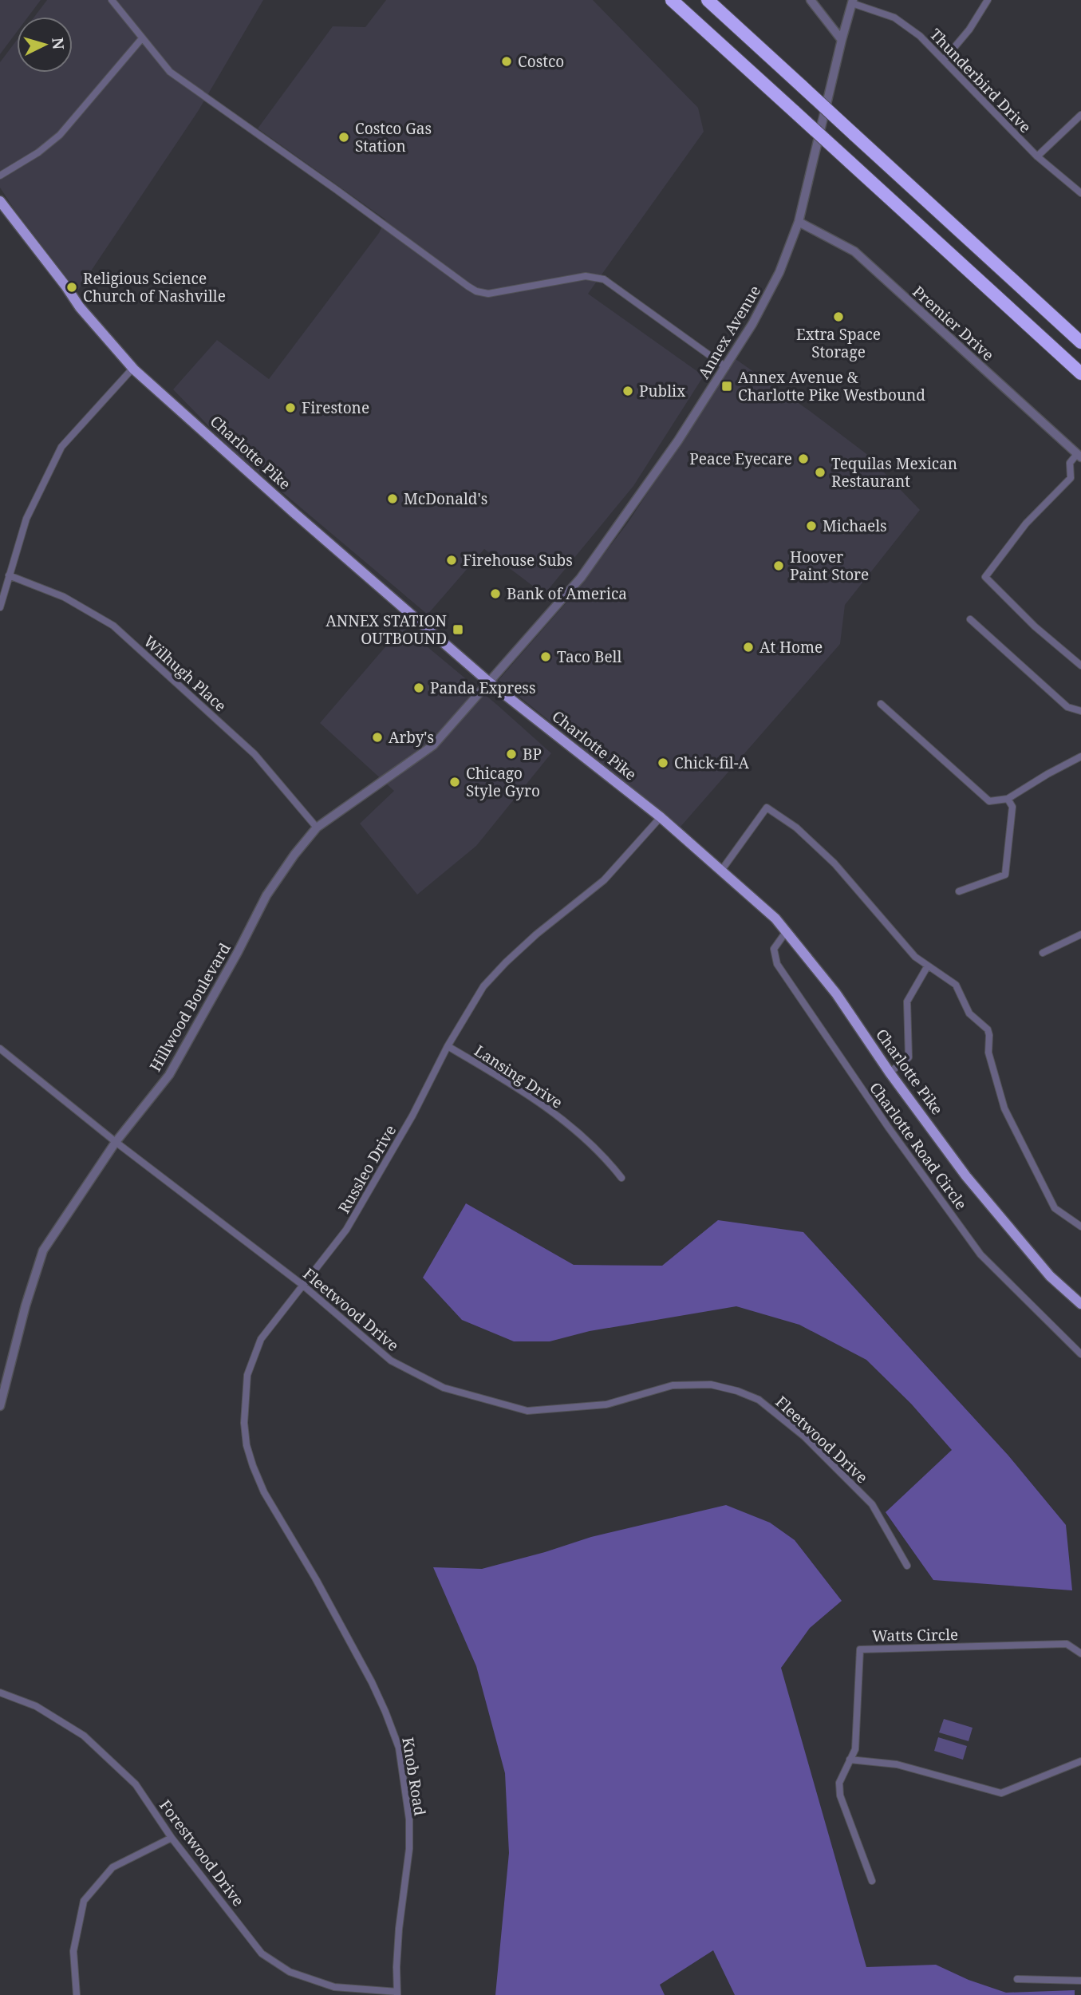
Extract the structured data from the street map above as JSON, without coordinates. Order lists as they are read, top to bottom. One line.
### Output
{"streets":{"main road":["Charlotte Pike"],"street":["Thunderbird Drive","Premier Drive","Annex Avenue","Wilhugh Place","Hillwood Boulevard","Lansing Drive","Charlotte Road Circle","Russleo Drive","Fleetwood Drive","Watts Circle","Knob Road","Forestwood Drive"]},"crossings":[["Thunderbird Drive","Annex Avenue"],["Premier Drive","Annex Avenue"],["Annex Avenue","Charlotte Pike"],["Annex Avenue","Hillwood Boulevard"],["Charlotte Pike","Hillwood Boulevard"],["Charlotte Pike","Charlotte Road Circle"],["Charlotte Pike","Russleo Drive"],["Wilhugh Place","Hillwood Boulevard"],["Hillwood Boulevard","Fleetwood Drive"],["Lansing Drive","Russleo Drive"],["Russleo Drive","Fleetwood Drive"],["Russleo Drive","Knob Road"],["Knob Road","Forestwood Drive"]],"places":{"other":["Costco","Costco Gas Station","Religious Science Church of Nashville","Extra Space Storage","Publix","Firestone","Peace Eyecare","Tequilas Mexican Restaurant","McDonald's","Michaels","Firehouse Subs","Hoover Paint Store","Bank of America","At Home","Taco Bell","Panda Express","Arby's","BP","Chick-fil-A","Chicago Style Gyro"],"transit":["Annex Avenue & Charlotte Pike Westbound","ANNEX STATION OUTBOUND"]},"north":"right"}
